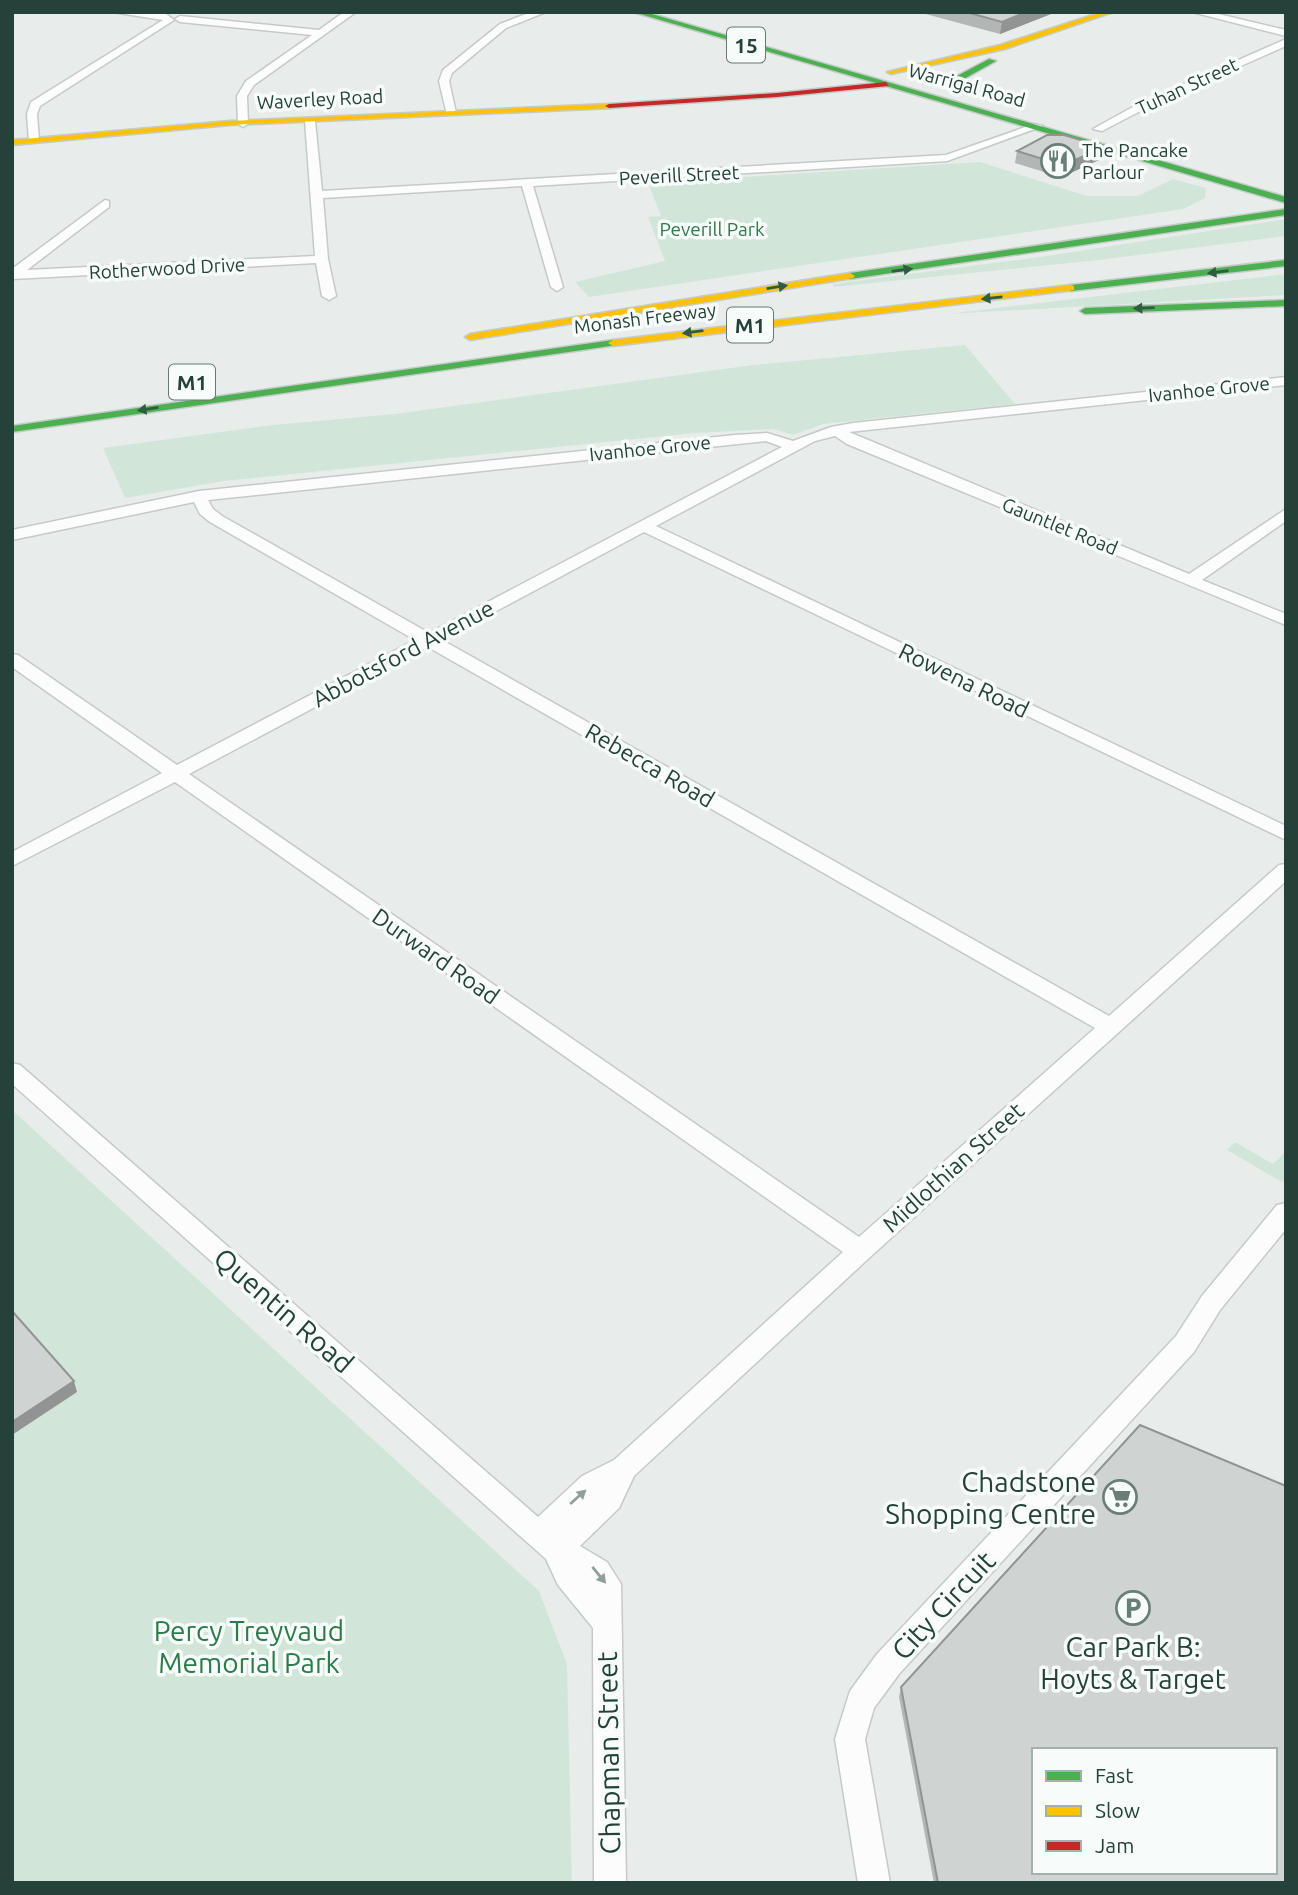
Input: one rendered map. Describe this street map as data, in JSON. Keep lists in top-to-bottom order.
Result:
{
  "streets": {
    "main road": [
      "15",
      "Warrigal Road",
      "Waverley Road",
      "Monash Freeway",
      "M1"
    ],
    "street": [
      "Tuhan Street",
      "Peverill Street",
      "Rotherwood Drive",
      "Ivanhoe Grove",
      "Gauntlet Road",
      "Abbotsford Avenue",
      "Rowena Road",
      "Rebecca Road",
      "Durward Road",
      "Midlothian Street",
      "Quentin Road",
      "City Circuit",
      "Chapman Street"
    ]
  },
  "crossings": [
    ["Warrigal Road", "Tuhan Street"],
    ["Warrigal Road", "Waverley Road"],
    ["Warrigal Road", "Peverill Street"],
    ["Ivanhoe Grove", "Gauntlet Road"],
    ["Ivanhoe Grove", "Abbotsford Avenue"],
    ["Ivanhoe Grove", "Rebecca Road"],
    ["Abbotsford Avenue", "Rowena Road"],
    ["Abbotsford Avenue", "Rebecca Road"],
    ["Abbotsford Avenue", "Durward Road"],
    ["Rebecca Road", "Midlothian Street"],
    ["Durward Road", "Midlothian Street"],
    ["Midlothian Street", "Quentin Road"],
    ["Midlothian Street", "Chapman Street"],
    ["Quentin Road", "Chapman Street"]
  ],
  "parks": ["Peverill Park", "Percy Treyvaud Memorial Park"],
  "places": {
    "restaurant": ["The Pancake Parlour"],
    "supermarket": ["Chadstone Shopping Centre"],
    "parking": ["Car Park B: Hoyts & Target"]
  },
  "legend": ["Fast", "Slow", "Jam"]
}
